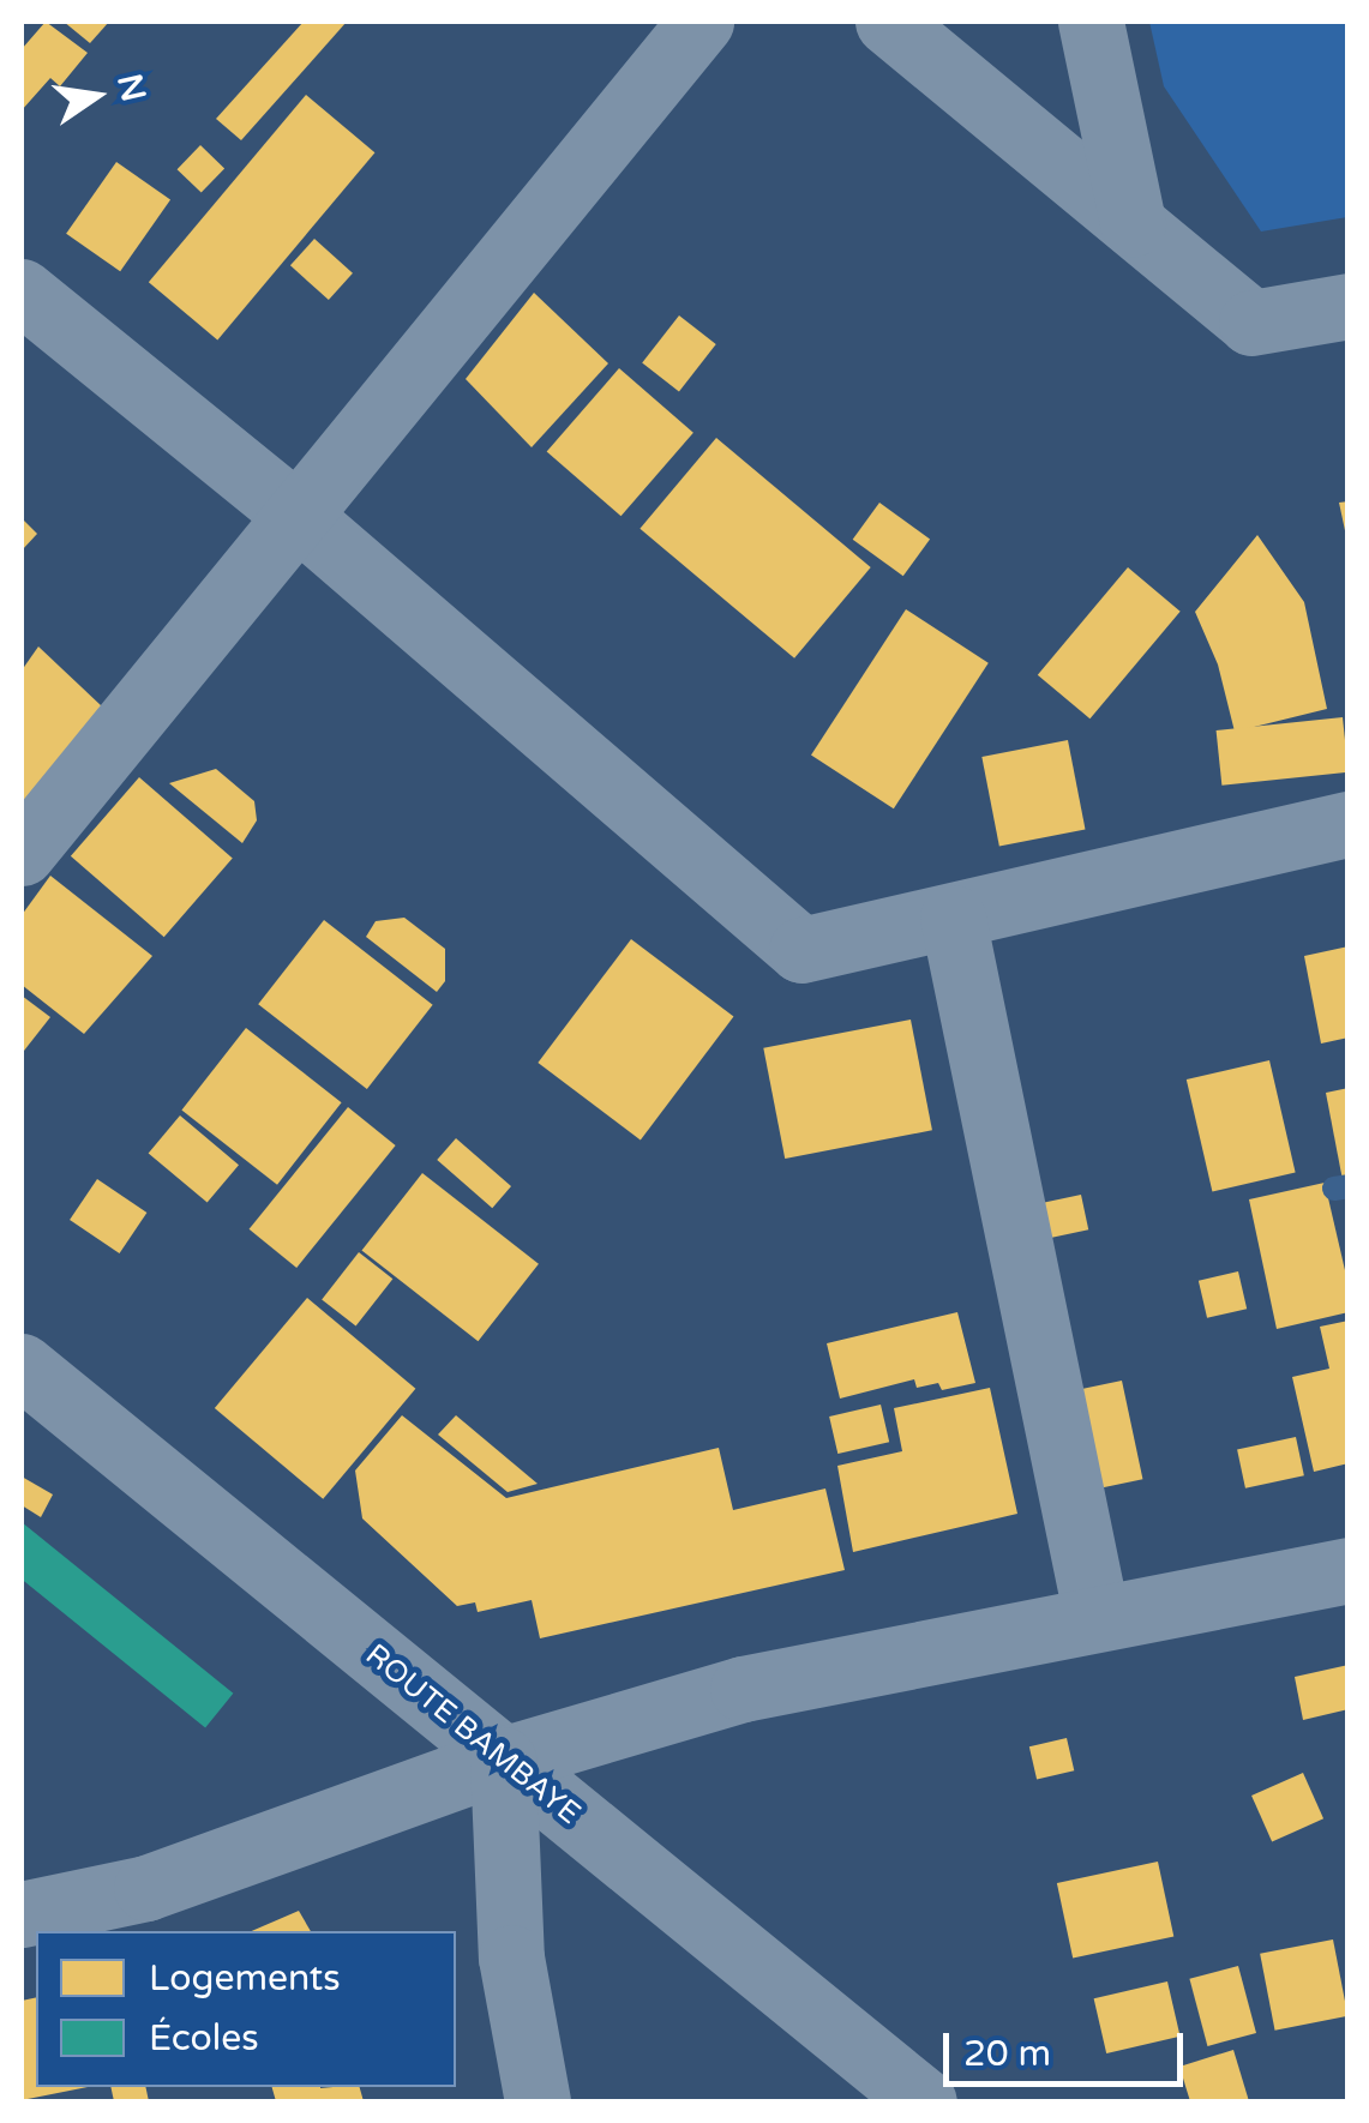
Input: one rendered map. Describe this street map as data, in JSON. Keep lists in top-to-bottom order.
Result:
{
  "streets": {
    "street": ["ROUTE BAMBAYE"]
  },
  "legend": ["Logements", "Écoles"],
  "scale_bar": "20 m",
  "north": "right"
}
